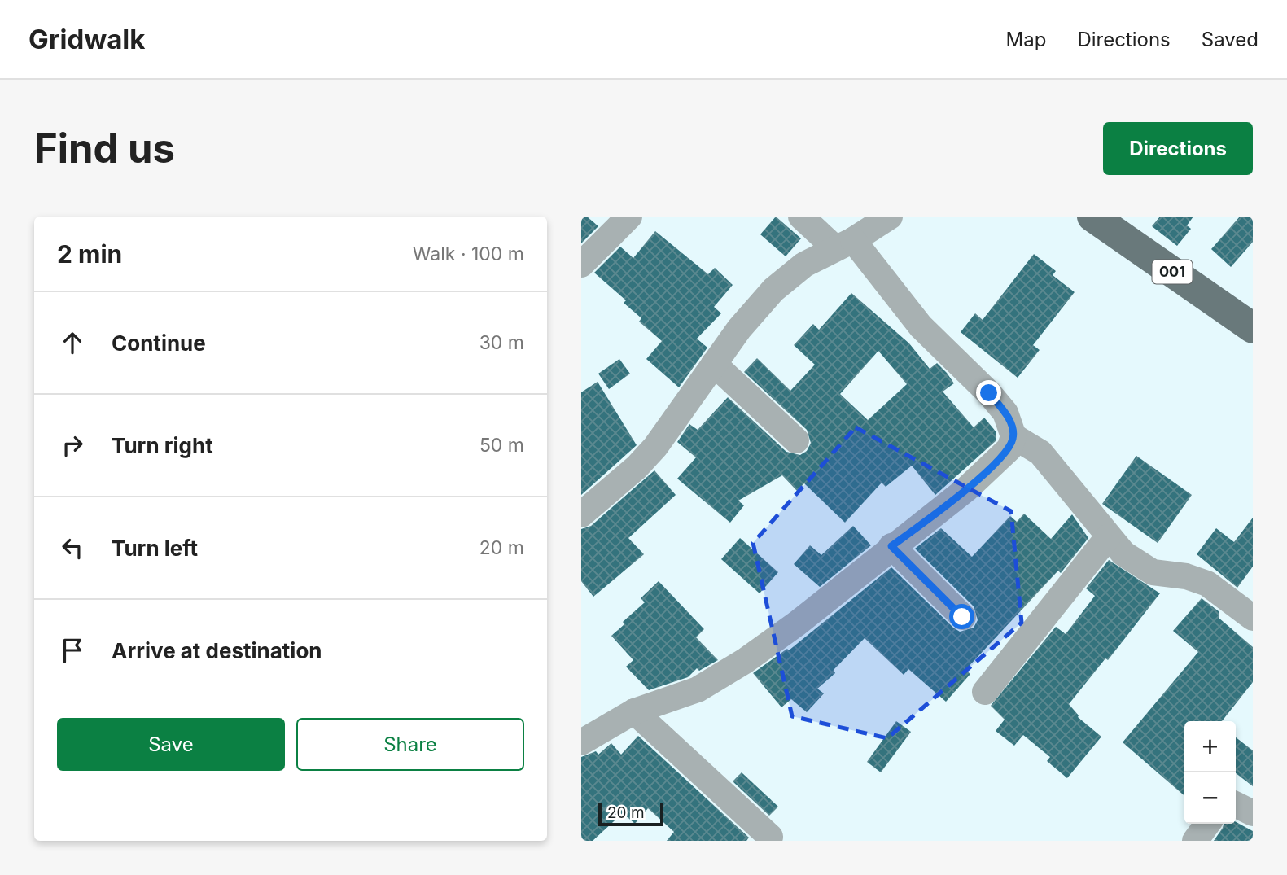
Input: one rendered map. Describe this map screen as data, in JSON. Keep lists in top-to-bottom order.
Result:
{
  "streets": {
    "main road": ["001"]
  },
  "scale_bar": "20 m",
  "page": {
    "header": "Gridwalk",
    "nav": ["Map", "Directions", "Saved"],
    "buttons": [
      "Directions",
      ["Save", "Share"]
    ],
    "title": "Find us",
    "heading": ["2 min", "Walk · 100 m"],
    "list": [
      ["Continue", "30 m"],
      ["Turn right", "50 m"],
      ["Turn left", "20 m"],
      "Arrive at destination"
    ],
    "map_buttons": ["+", "−"],
    "scale": "20 m"
  }
}
